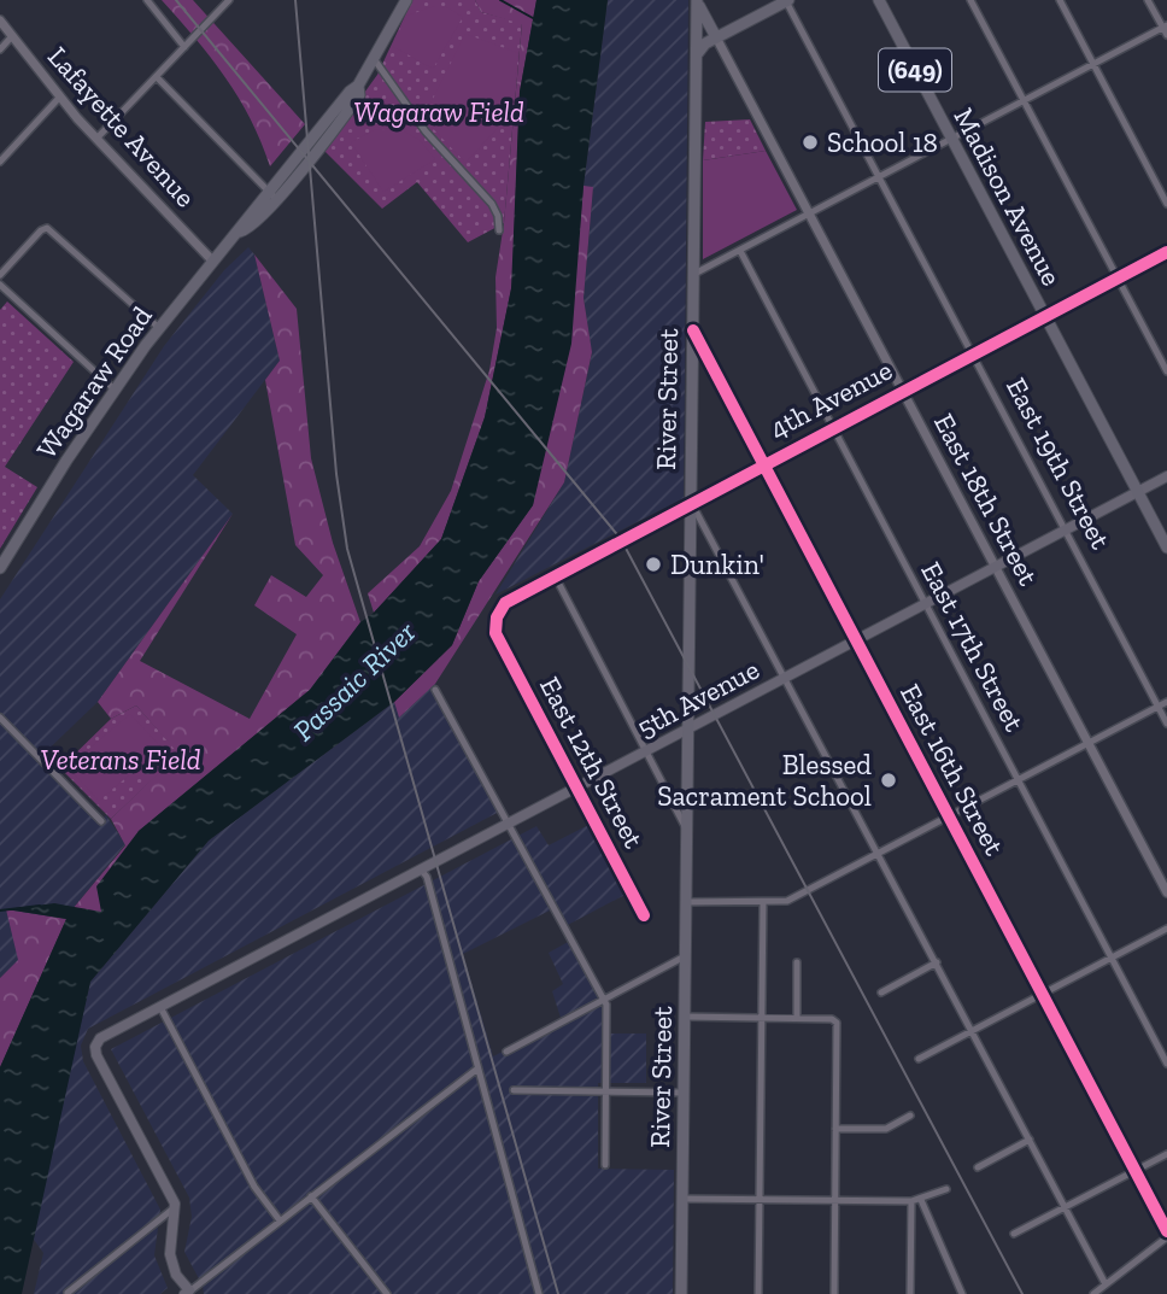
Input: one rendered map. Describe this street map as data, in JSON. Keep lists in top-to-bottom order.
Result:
{
  "streets": {
    "main road": [
      "(649)",
      "Madison Avenue",
      "Wagaraw Road",
      "River Street",
      "5th Avenue"
    ],
    "street": [
      "Lafayette Avenue",
      "4th Avenue",
      "East 19th Street",
      "East 18th Street",
      "East 17th Street",
      "East 12th Street",
      "East 16th Street"
    ]
  },
  "crossings": [
    ["Lafayette Avenue", "Wagaraw Road"],
    ["Madison Avenue", "4th Avenue"],
    ["Madison Avenue", "5th Avenue"],
    ["River Street", "4th Avenue"],
    ["River Street", "East 18th Street"],
    ["River Street", "5th Avenue"],
    ["River Street", "East 16th Street"],
    ["4th Avenue", "East 19th Street"],
    ["4th Avenue", "East 18th Street"],
    ["4th Avenue", "East 17th Street"],
    ["4th Avenue", "East 12th Street"],
    ["4th Avenue", "East 16th Street"],
    ["East 19th Street", "5th Avenue"],
    ["East 18th Street", "5th Avenue"],
    ["East 17th Street", "5th Avenue"],
    ["5th Avenue", "East 12th Street"],
    ["5th Avenue", "East 16th Street"]
  ],
  "water": ["Passaic River"],
  "parks": ["Wagaraw Field", "Veterans Field"],
  "places": ["School 18", "Dunkin'", "Blessed Sacrament School"]
}
